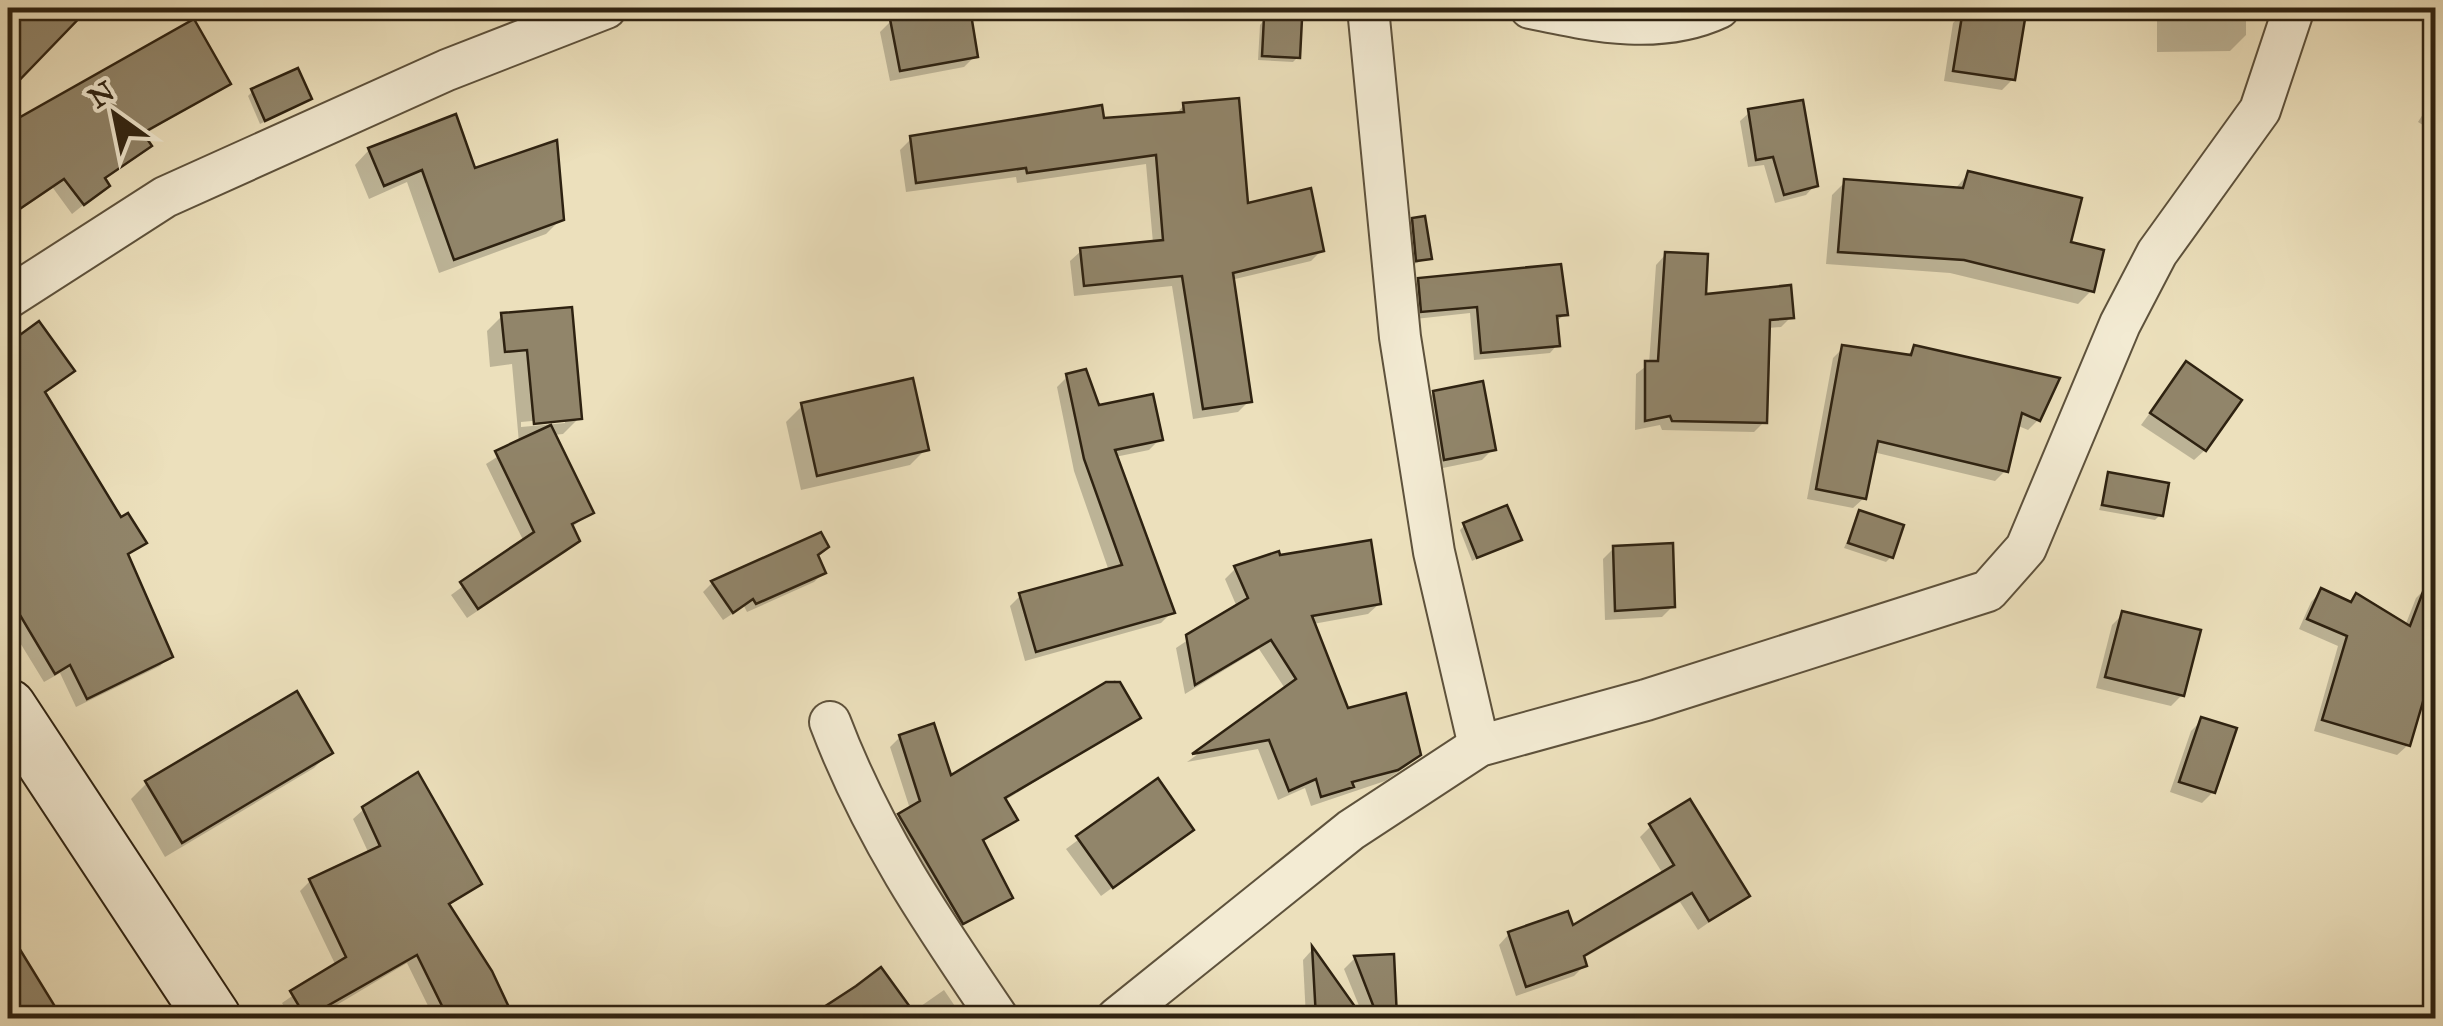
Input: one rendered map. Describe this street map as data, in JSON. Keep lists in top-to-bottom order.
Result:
{
  "north": "top left"
}
